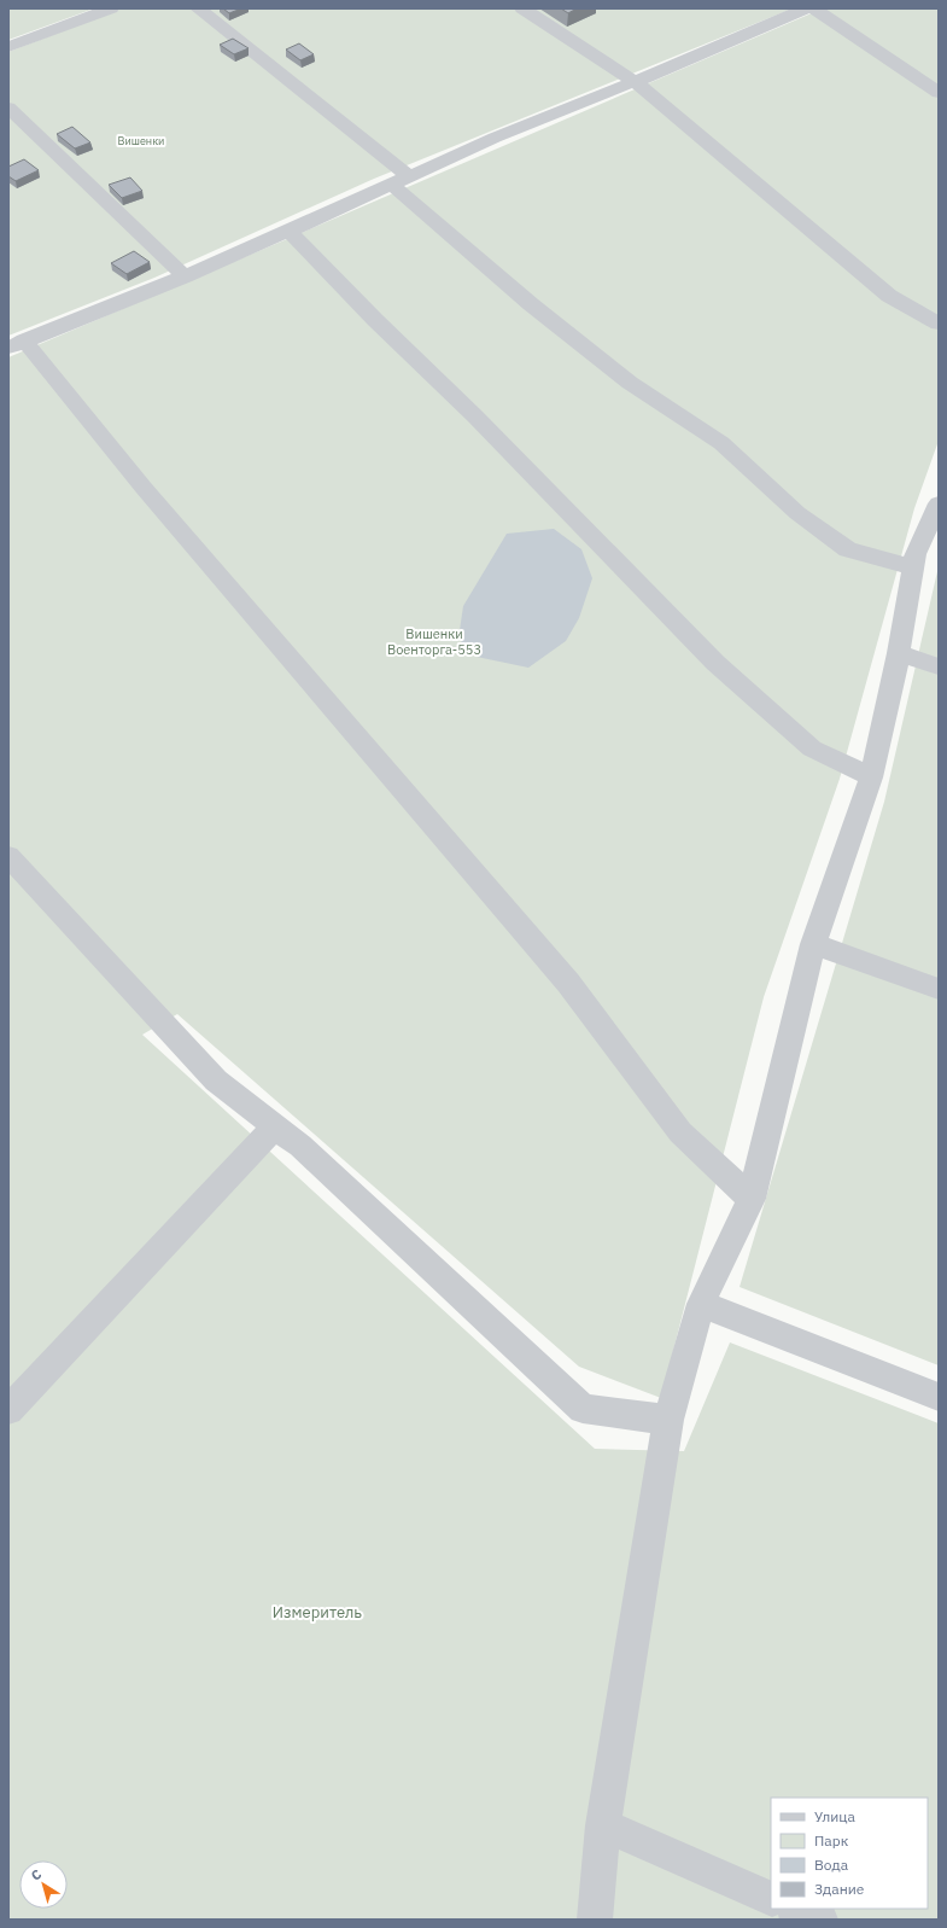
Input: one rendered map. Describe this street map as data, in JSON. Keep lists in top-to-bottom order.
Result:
{
  "parks": ["Вишенки", "Вишенки Военторга-553", "Измеритель"],
  "legend": [
    "Улица",
    "Парк",
    "Вода",
    "Здание"
  ],
  "north": "top left"
}
